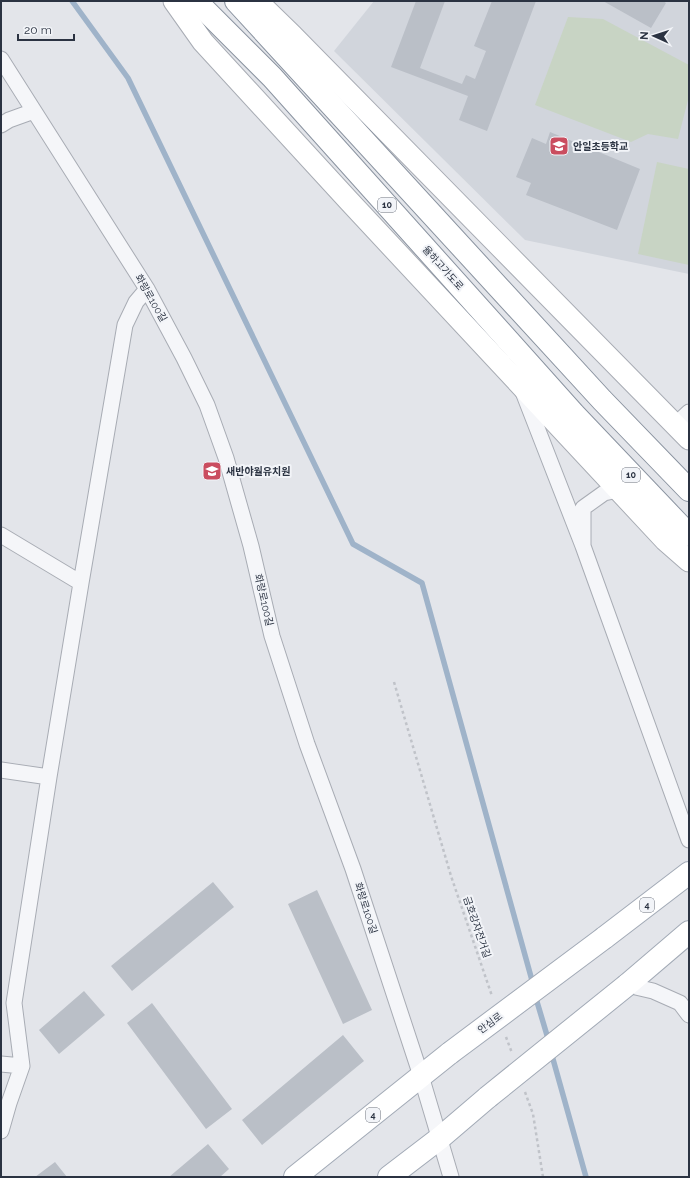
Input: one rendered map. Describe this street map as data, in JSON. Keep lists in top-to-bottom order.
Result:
{
  "streets": {
    "main road": [
      "10",
      "율하고가도로",
      "4",
      "안심로"
    ],
    "street": ["화랑로100길"],
    "path": ["금호강자전거길"]
  },
  "crossings": [
    ["화랑로100길", "안심로"]
  ],
  "places": {
    "school or university": ["안일초등학교", "새반야월유치원"]
  },
  "scale_bar": "20 m",
  "north": "left"
}
